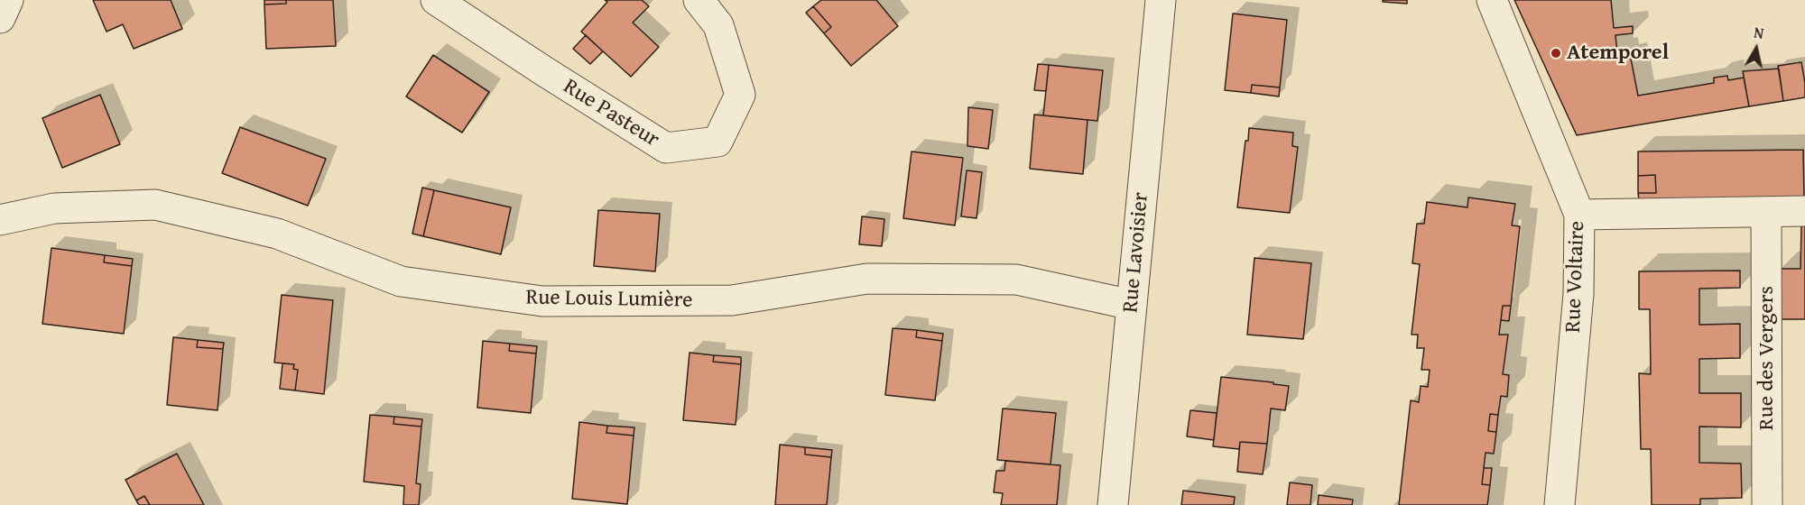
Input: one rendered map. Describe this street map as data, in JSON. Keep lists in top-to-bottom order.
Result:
{
  "streets": {
    "street": [
      "Rue Pasteur",
      "Rue Lavoisier",
      "Rue Voltaire",
      "Rue Louis Lumière",
      "Rue des Vergers"
    ]
  },
  "crossings": [
    ["Rue Lavoisier", "Rue Louis Lumière"]
  ],
  "places": ["Atemporel"],
  "north": "top"
}
